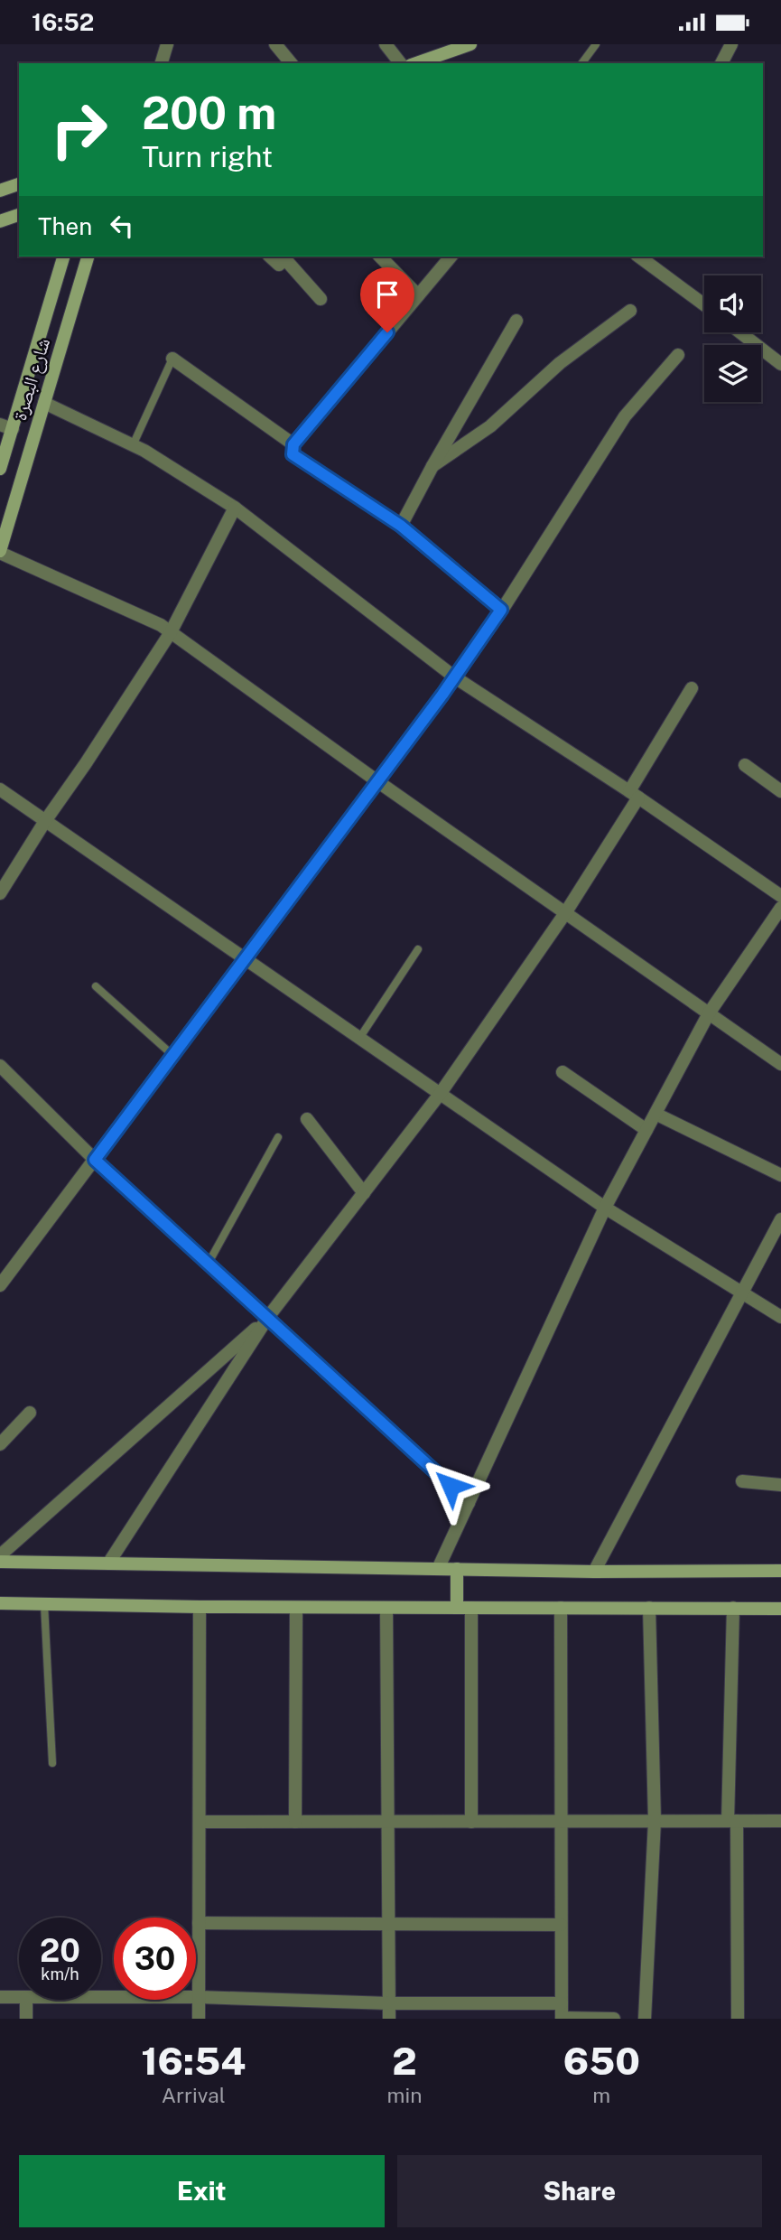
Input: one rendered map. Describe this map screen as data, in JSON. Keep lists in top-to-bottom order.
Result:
{
  "streets": {
    "street": ["شارع البصرة"]
  },
  "page": {
    "status": "16:52",
    "turn": ["200 m", "Turn right"],
    "then": "Then",
    "speed": "20 km/h",
    "limit": "30",
    "eta": [
      "16:54",
      "Arrival",
      "2",
      "min",
      "650",
      "m"
    ],
    "buttons": ["Exit", "Share"]
  }
}
